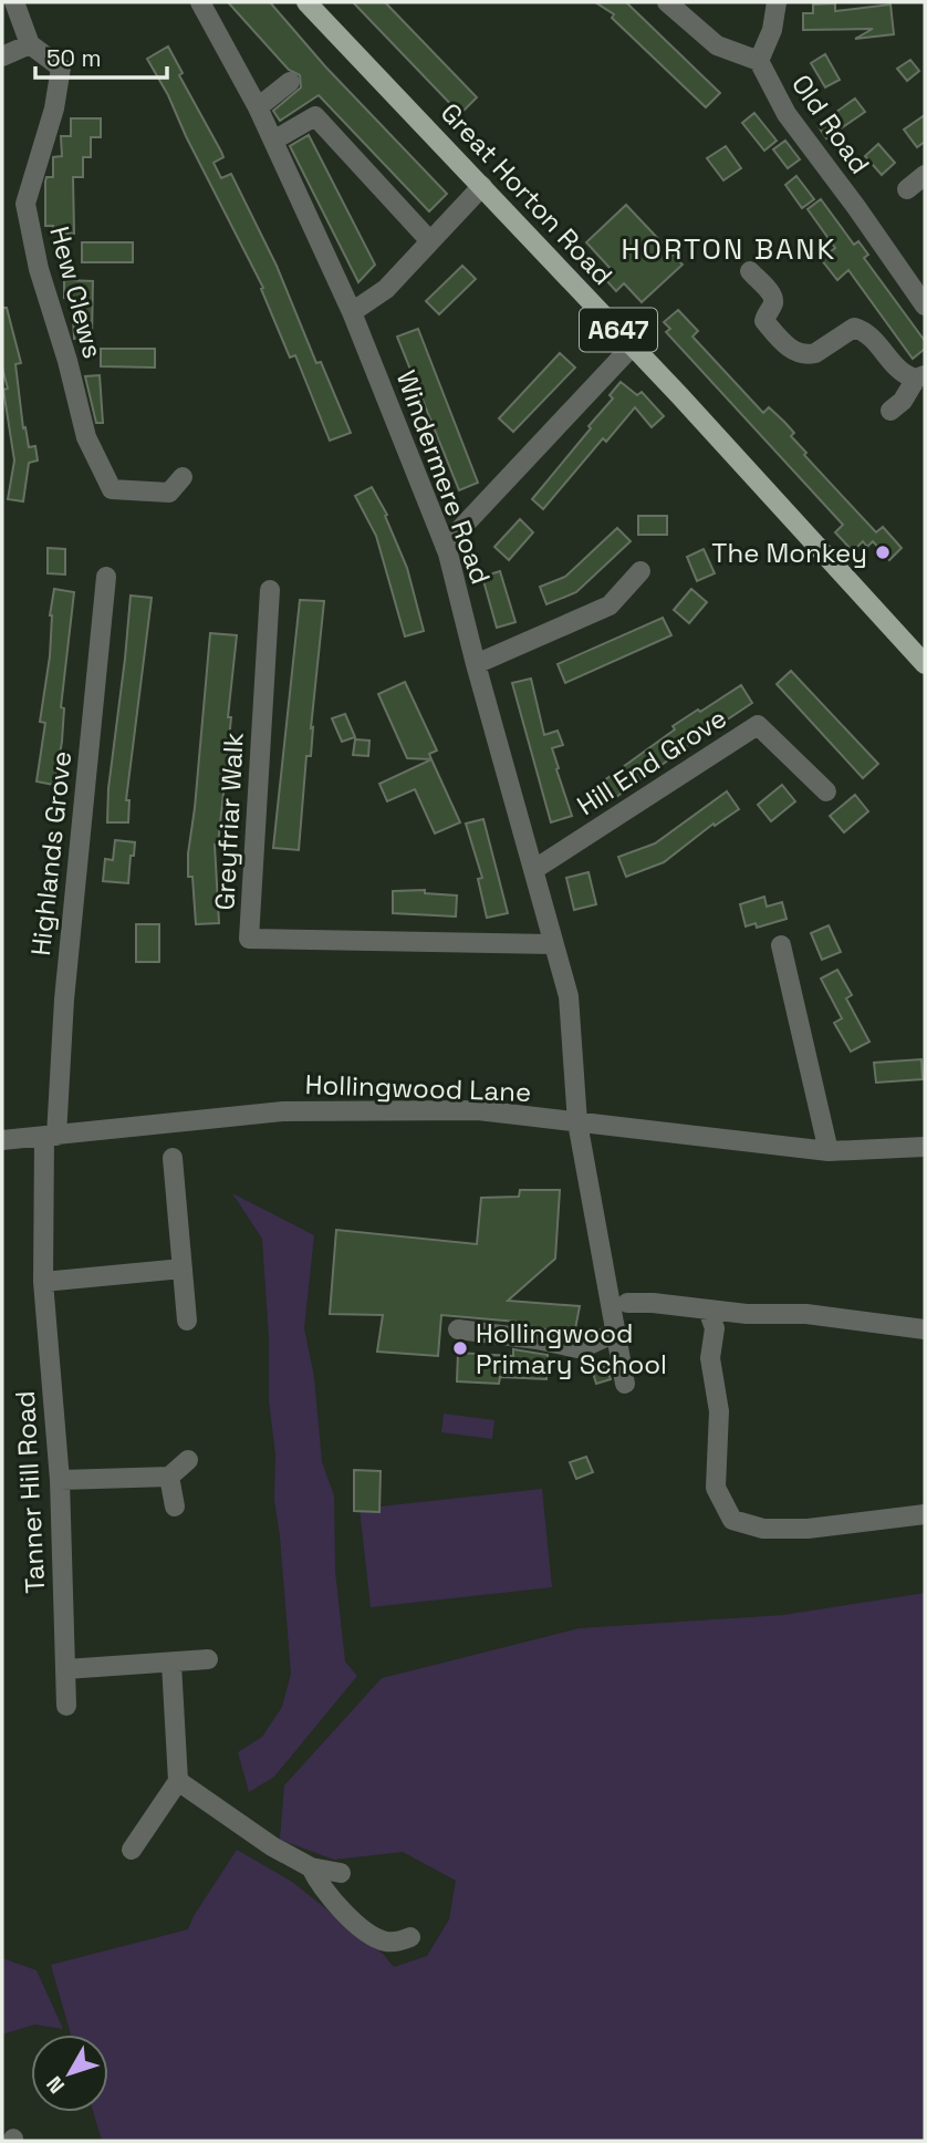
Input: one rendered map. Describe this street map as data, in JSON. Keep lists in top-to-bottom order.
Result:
{
  "streets": {
    "main road": ["Great Horton Road", "A647"],
    "street": [
      "Old Road",
      "Hew Clews",
      "Windermere Road",
      "Hill End Grove",
      "Greyfriar Walk",
      "Highlands Grove",
      "Hollingwood Lane",
      "Tanner Hill Road"
    ]
  },
  "crossings": [
    ["Windermere Road", "Hill End Grove"],
    ["Windermere Road", "Greyfriar Walk"],
    ["Windermere Road", "Hollingwood Lane"],
    ["Highlands Grove", "Hollingwood Lane"],
    ["Highlands Grove", "Tanner Hill Road"],
    ["Hollingwood Lane", "Tanner Hill Road"]
  ],
  "districts": ["HORTON BANK"],
  "places": ["The Monkey", "Hollingwood Primary School"],
  "scale_bar": "50 m",
  "north": "bottom left"
}
